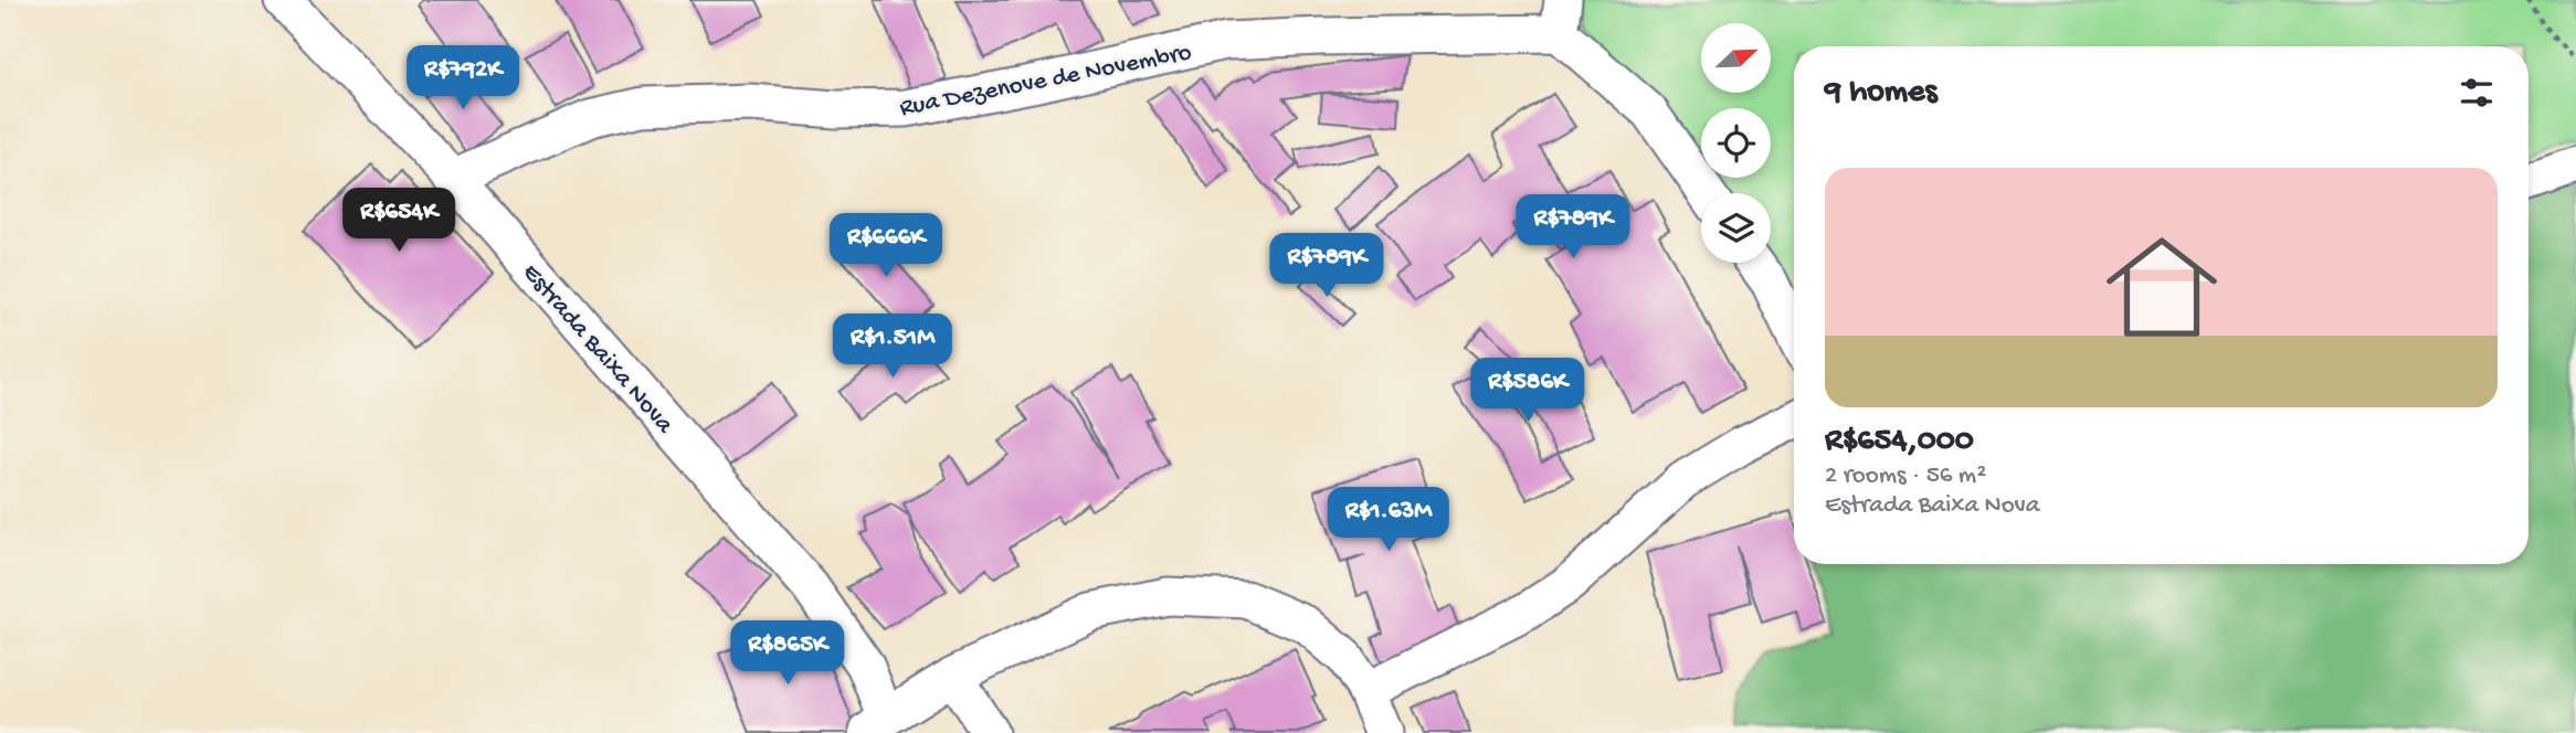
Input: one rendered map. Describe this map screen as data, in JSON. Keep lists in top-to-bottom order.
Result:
{
  "streets": {
    "street": ["Rua Dezenove de Novembro", "Estrada Baixa Nova"]
  },
  "crossings": [
    ["Rua Dezenove de Novembro", "Estrada Baixa Nova"]
  ],
  "north": "top right",
  "page": {
    "price": [
      "R$792K",
      "R$654K",
      "R$789K",
      "R$666K",
      "R$789K",
      "R$1.51M",
      "R$586K",
      "R$1.63M",
      "R$865K"
    ],
    "heading": "9 homes",
    "list": [
      {
        "name": "R$654,000",
        "note": "2 rooms · 56 m² · Estrada Baixa Nova"
      }
    ]
  }
}
